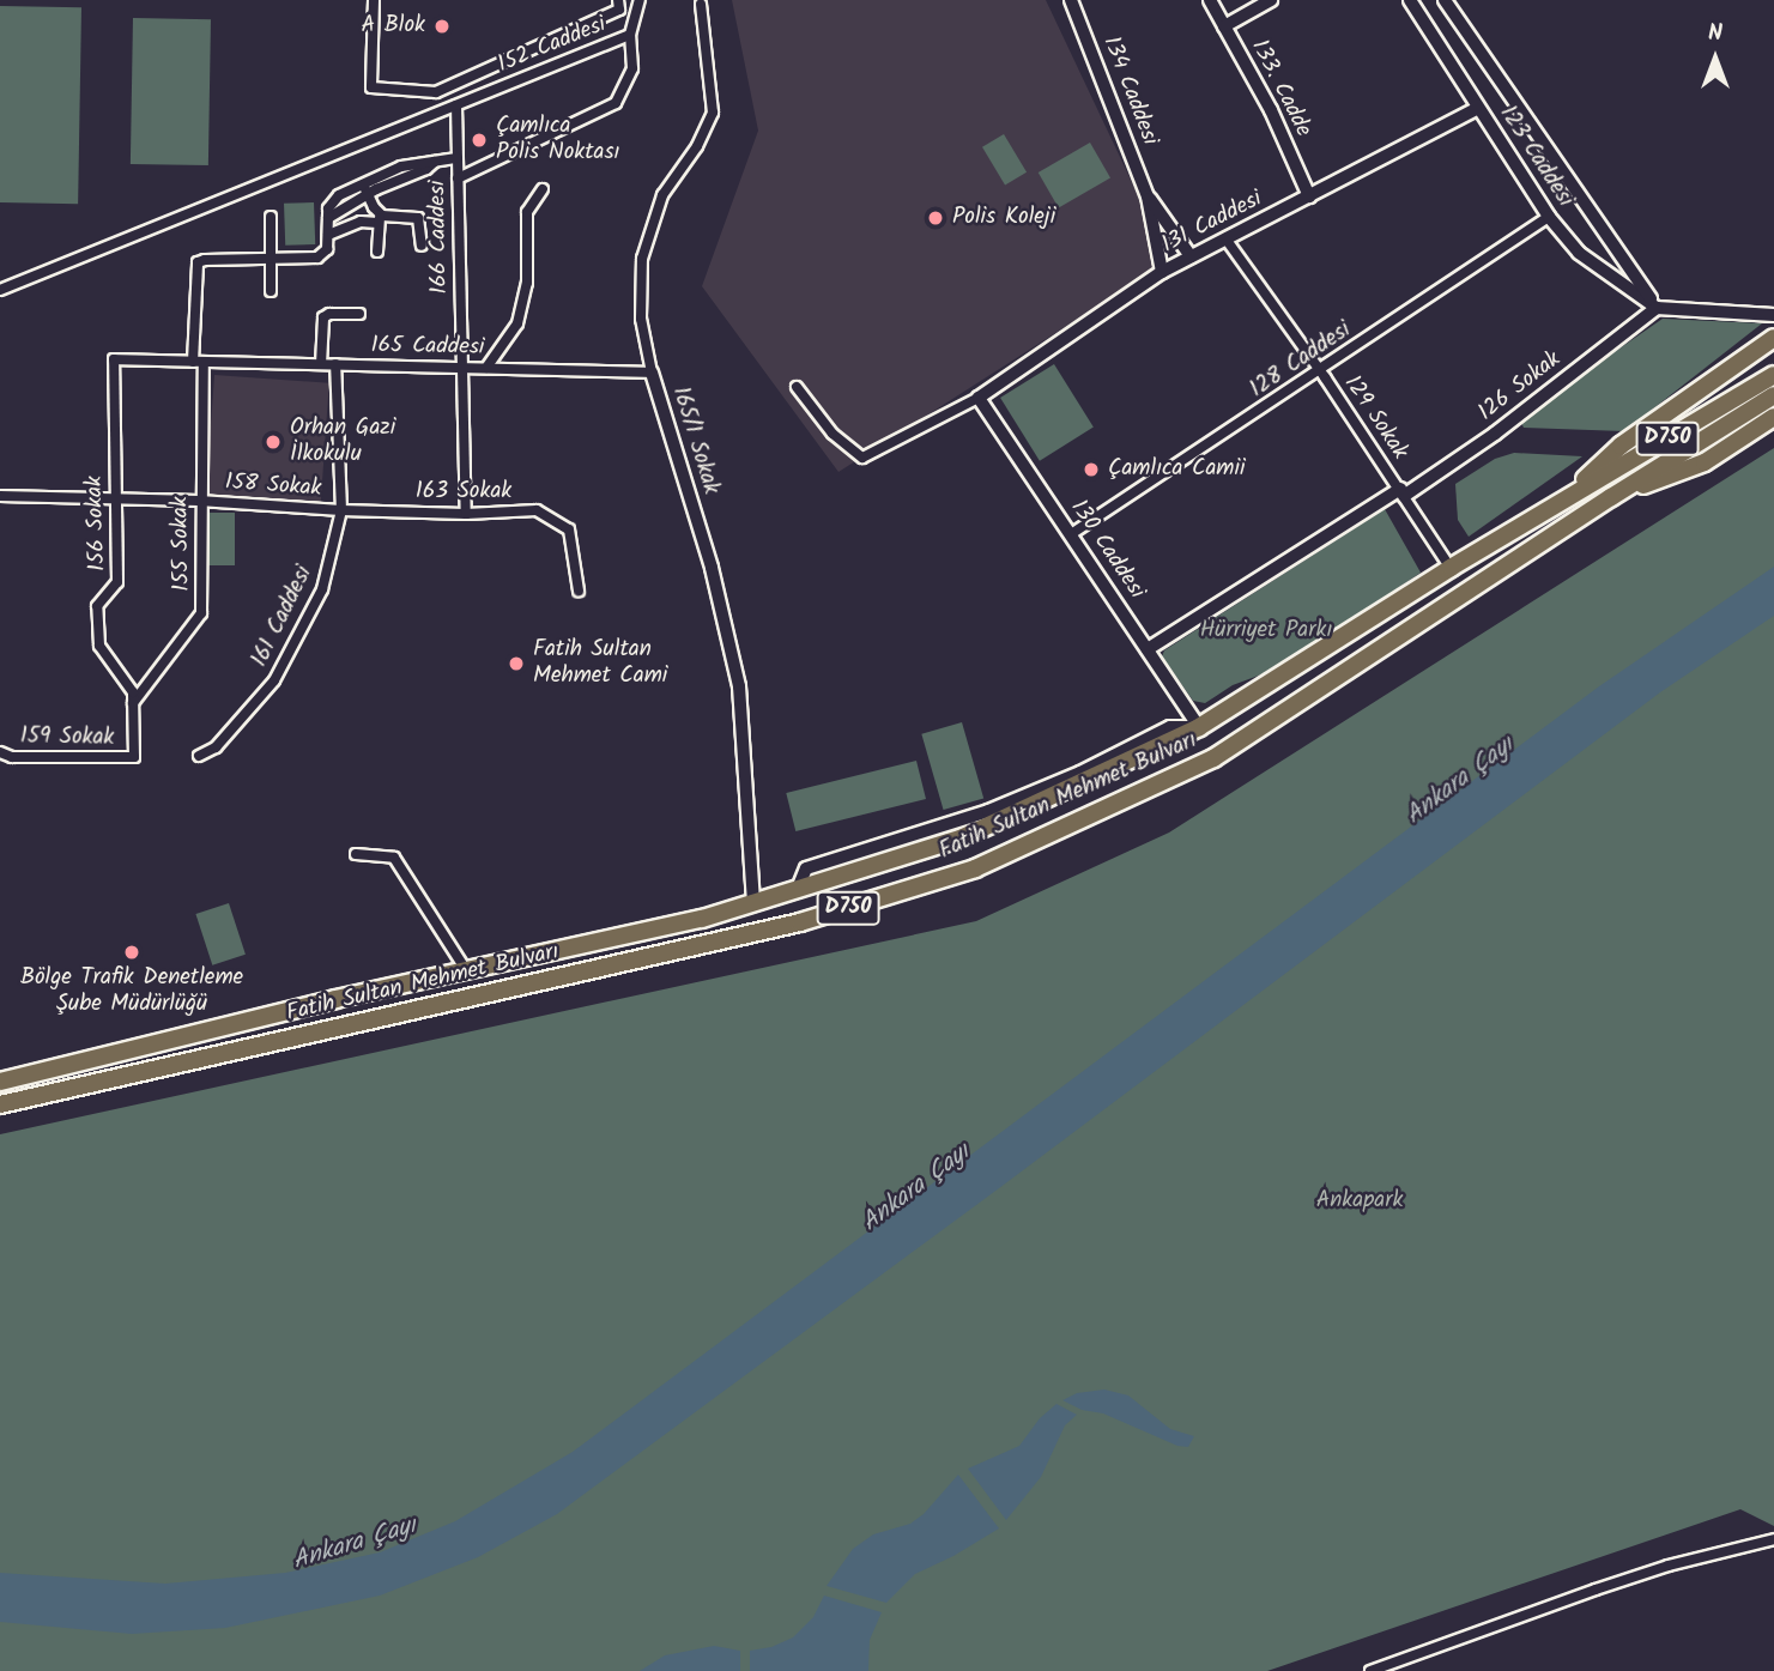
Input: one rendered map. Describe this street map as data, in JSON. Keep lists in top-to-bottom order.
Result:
{
  "streets": {
    "highway": ["D750", "Fatih Sultan Mehmet Bulvarı"],
    "street": [
      "152 Caddesi",
      "133. Cadde",
      "134 Caddesi",
      "123 Caddesi",
      "131 Caddesi",
      "166 Caddesi",
      "165 Caddesi",
      "128 Caddesi",
      "126 Sokak",
      "129 Sokak",
      "165/1 Sokak",
      "158 Sokak",
      "163 Sokak",
      "156 Sokak",
      "155 Sokak",
      "130 Caddesi",
      "161 Caddesi",
      "159 Sokak"
    ]
  },
  "crossings": [
    ["152 Caddesi", "166 Caddesi"],
    ["133. Cadde", "131 Caddesi"],
    ["134 Caddesi", "131 Caddesi"],
    ["123 Caddesi", "131 Caddesi"],
    ["123 Caddesi", "128 Caddesi"],
    ["123 Caddesi", "126 Sokak"],
    ["131 Caddesi", "129 Sokak"],
    ["131 Caddesi", "130 Caddesi"],
    ["166 Caddesi", "165 Caddesi"],
    ["166 Caddesi", "163 Sokak"],
    ["165 Caddesi", "165/1 Sokak"],
    ["165 Caddesi", "156 Sokak"],
    ["165 Caddesi", "155 Sokak"],
    ["165 Caddesi", "161 Caddesi"],
    ["128 Caddesi", "129 Sokak"],
    ["128 Caddesi", "130 Caddesi"],
    ["126 Sokak", "129 Sokak"],
    ["126 Sokak", "130 Caddesi"],
    ["129 Sokak", "Fatih Sultan Mehmet Bulvarı"],
    ["165/1 Sokak", "Fatih Sultan Mehmet Bulvarı"],
    ["158 Sokak", "163 Sokak"],
    ["158 Sokak", "156 Sokak"],
    ["158 Sokak", "155 Sokak"],
    ["158 Sokak", "161 Caddesi"],
    ["163 Sokak", "161 Caddesi"],
    ["156 Sokak", "155 Sokak"],
    ["156 Sokak", "159 Sokak"],
    ["130 Caddesi", "Fatih Sultan Mehmet Bulvarı"]
  ],
  "water": ["Ankara Çayı"],
  "parks": ["Hürriyet Parkı", "Ankapark"],
  "places": [
    "A Blok",
    "Çamlıca Polis Noktası",
    "Polis Koleji",
    "Orhan Gazi İlkokulu",
    "Çamlıca Camii",
    "Fatih Sultan Mehmet Cami",
    "Bölge Trafik Denetleme Şube Müdürlüğü"
  ],
  "north": "top"
}
